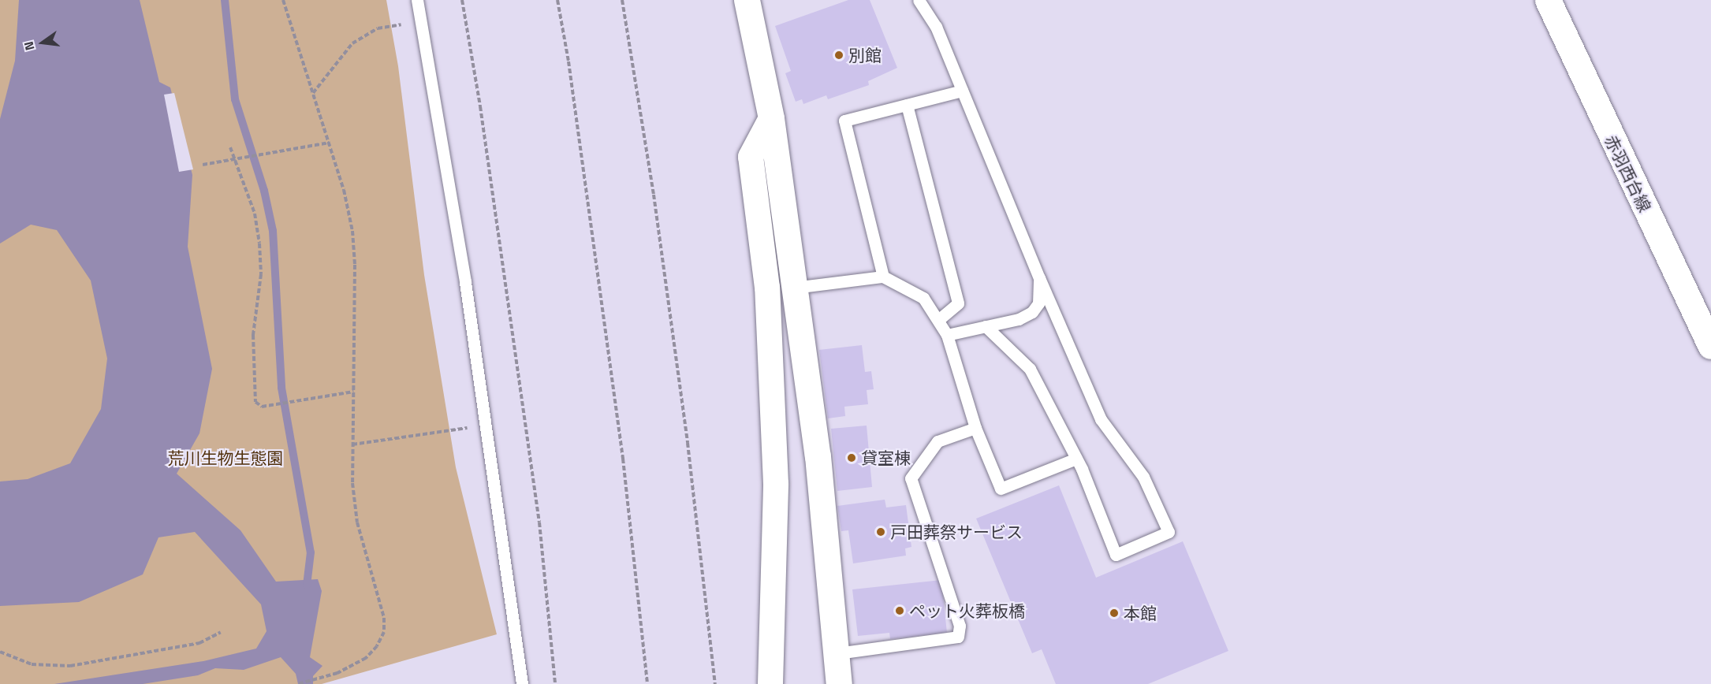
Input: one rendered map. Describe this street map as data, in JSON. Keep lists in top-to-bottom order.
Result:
{
  "streets": {
    "street": ["赤羽西台線"]
  },
  "parks": ["荒川生物生態園"],
  "places": [
    "別館",
    "貸室棟",
    "戸田葬祭サービス",
    "ペット火葬板橋",
    "本館"
  ],
  "north": "left"
}
